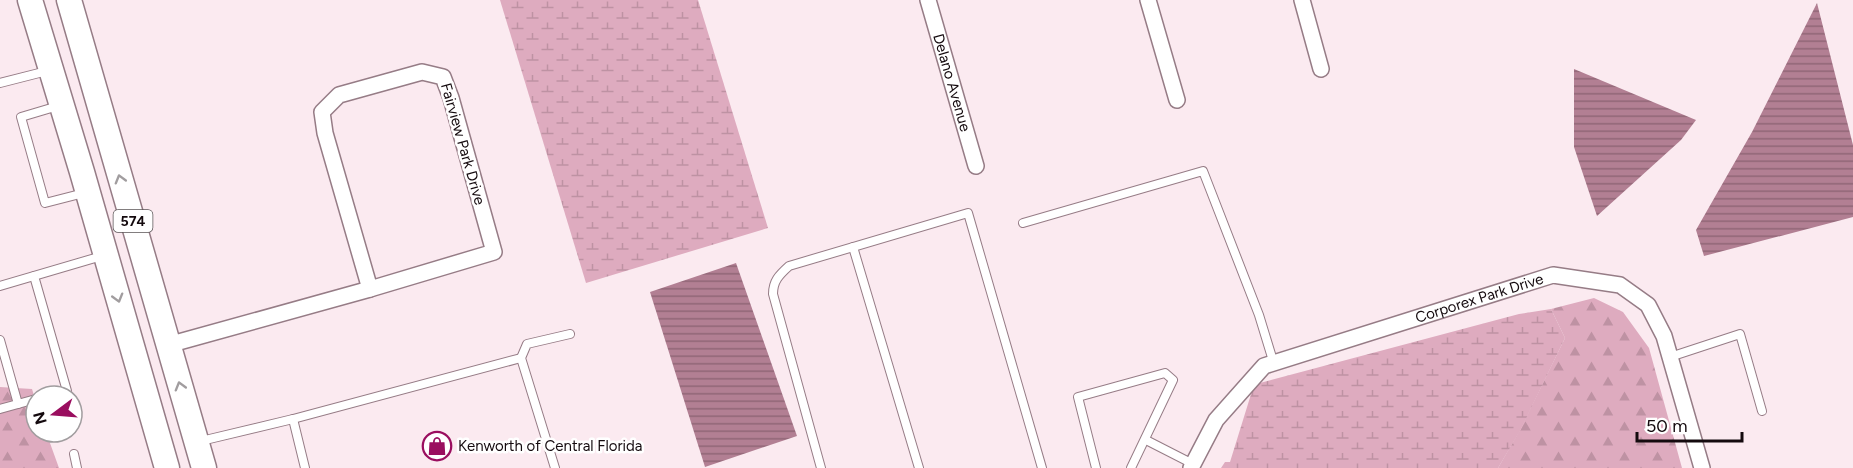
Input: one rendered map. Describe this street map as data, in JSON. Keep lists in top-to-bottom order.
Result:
{
  "streets": {
    "main road": ["574"],
    "street": ["Delano Avenue", "Fairview Park Drive", "Corporex Park Drive"]
  },
  "crossings": [
    ["Fairview Park Drive", "574"]
  ],
  "places": {
    "shop": ["Kenworth of Central Florida"]
  },
  "scale_bar": "50 m",
  "north": "left"
}
